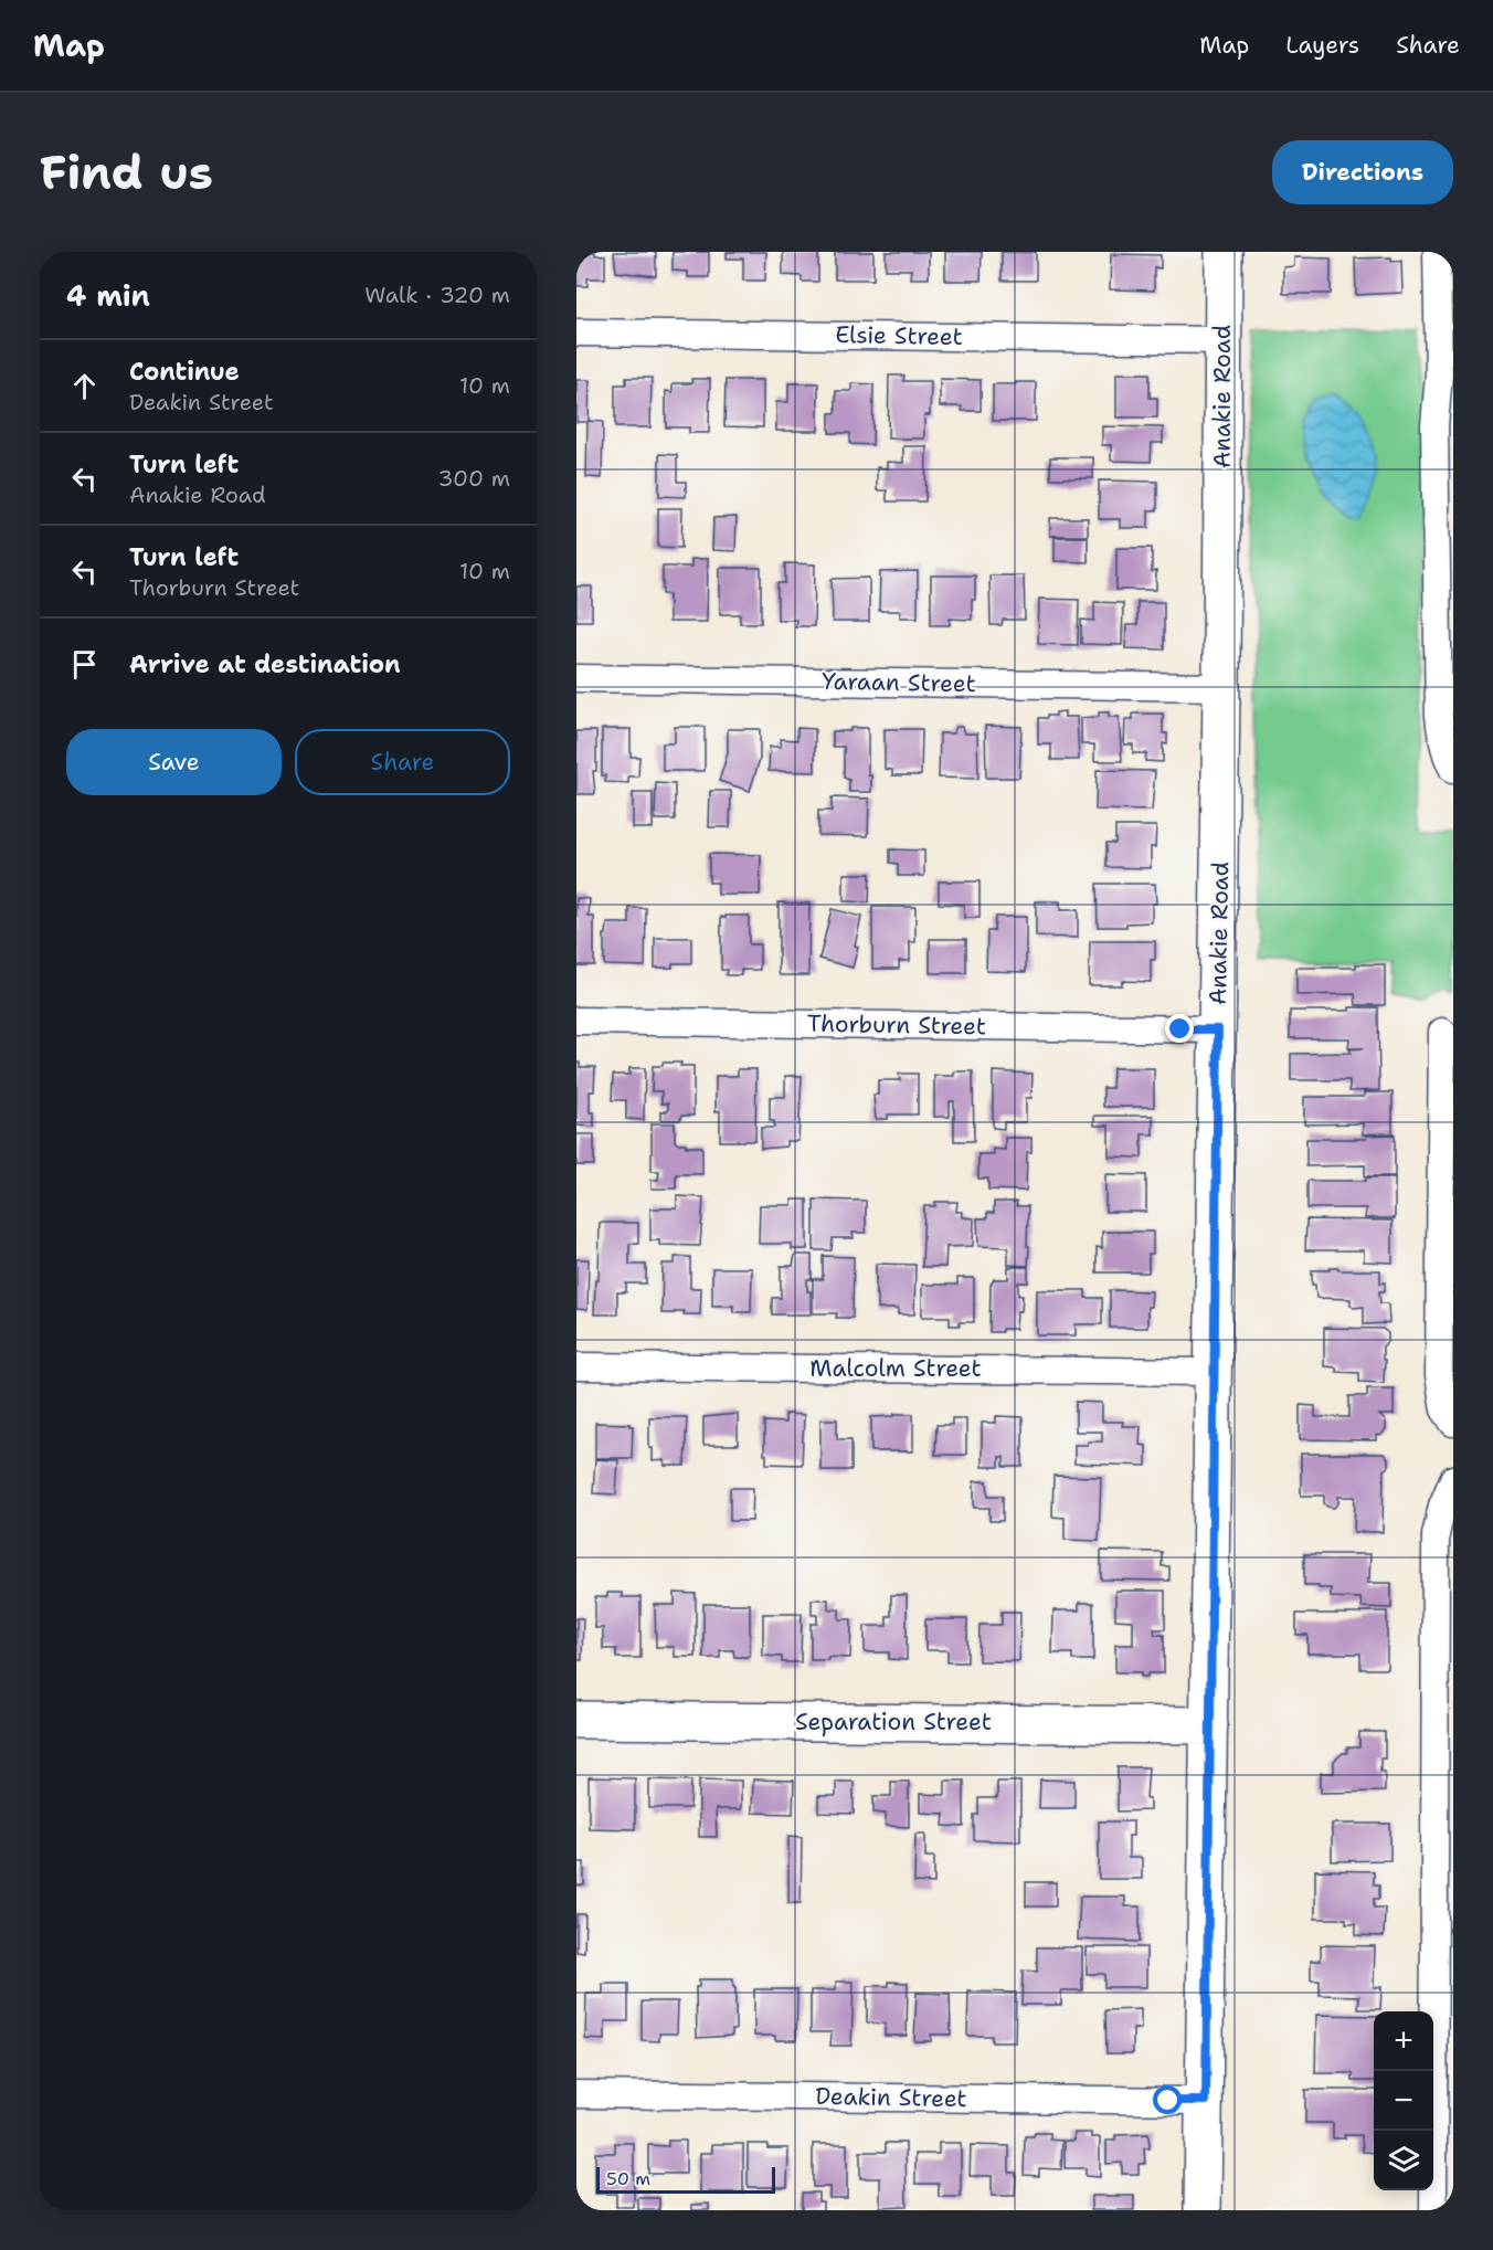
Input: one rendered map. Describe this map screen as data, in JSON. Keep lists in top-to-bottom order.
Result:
{
  "streets": {
    "main road": ["Anakie Road", "Separation Street"],
    "street": [
      "Elsie Street",
      "Yaraan Street",
      "Thorburn Street",
      "Malcolm Street",
      "Deakin Street"
    ]
  },
  "crossings": [
    ["Elsie Street", "Anakie Road"],
    ["Anakie Road", "Yaraan Street"],
    ["Anakie Road", "Thorburn Street"],
    ["Anakie Road", "Malcolm Street"],
    ["Anakie Road", "Separation Street"],
    ["Anakie Road", "Deakin Street"]
  ],
  "scale_bar": "50 m",
  "page": {
    "header": "Map",
    "nav": ["Map", "Layers", "Share"],
    "buttons": [
      "Directions",
      ["Save", "Share"]
    ],
    "title": "Find us",
    "heading": ["4 min", "Walk · 320 m"],
    "list": [
      ["Continue", "Deakin Street", "10 m"],
      ["Turn left", "Anakie Road", "300 m"],
      ["Turn left", "Thorburn Street", "10 m"],
      "Arrive at destination"
    ],
    "map_buttons": ["+", "−"],
    "scale": "50 m"
  }
}
